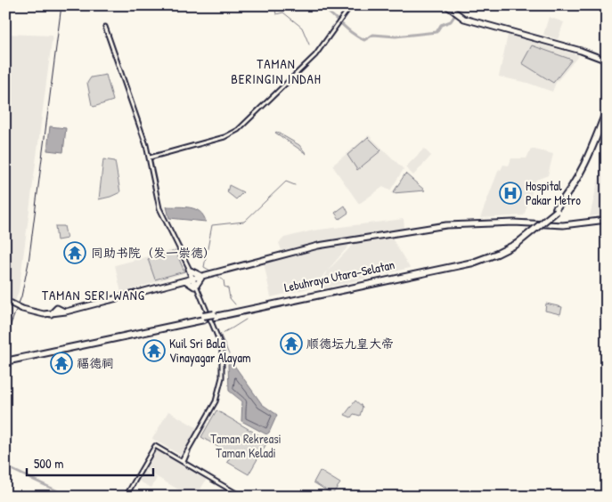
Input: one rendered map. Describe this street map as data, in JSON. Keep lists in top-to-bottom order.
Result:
{
  "streets": {
    "highway": ["Lebuhraya Utara–Selatan"]
  },
  "districts": ["TAMAN BERINGIN INDAH", "TAMAN SERI WANG"],
  "parks": ["Taman Rekreasi Taman Keladi"],
  "places": {
    "hospital": ["Hospital Pakar Metro"],
    "temple": [
      "同助书院（发一崇德）",
      "顺德坛九皇大帝",
      "Kuil Sri Bala Vinayagar Alayam",
      "福德祠"
    ]
  },
  "scale_bar": "500 m"
}
